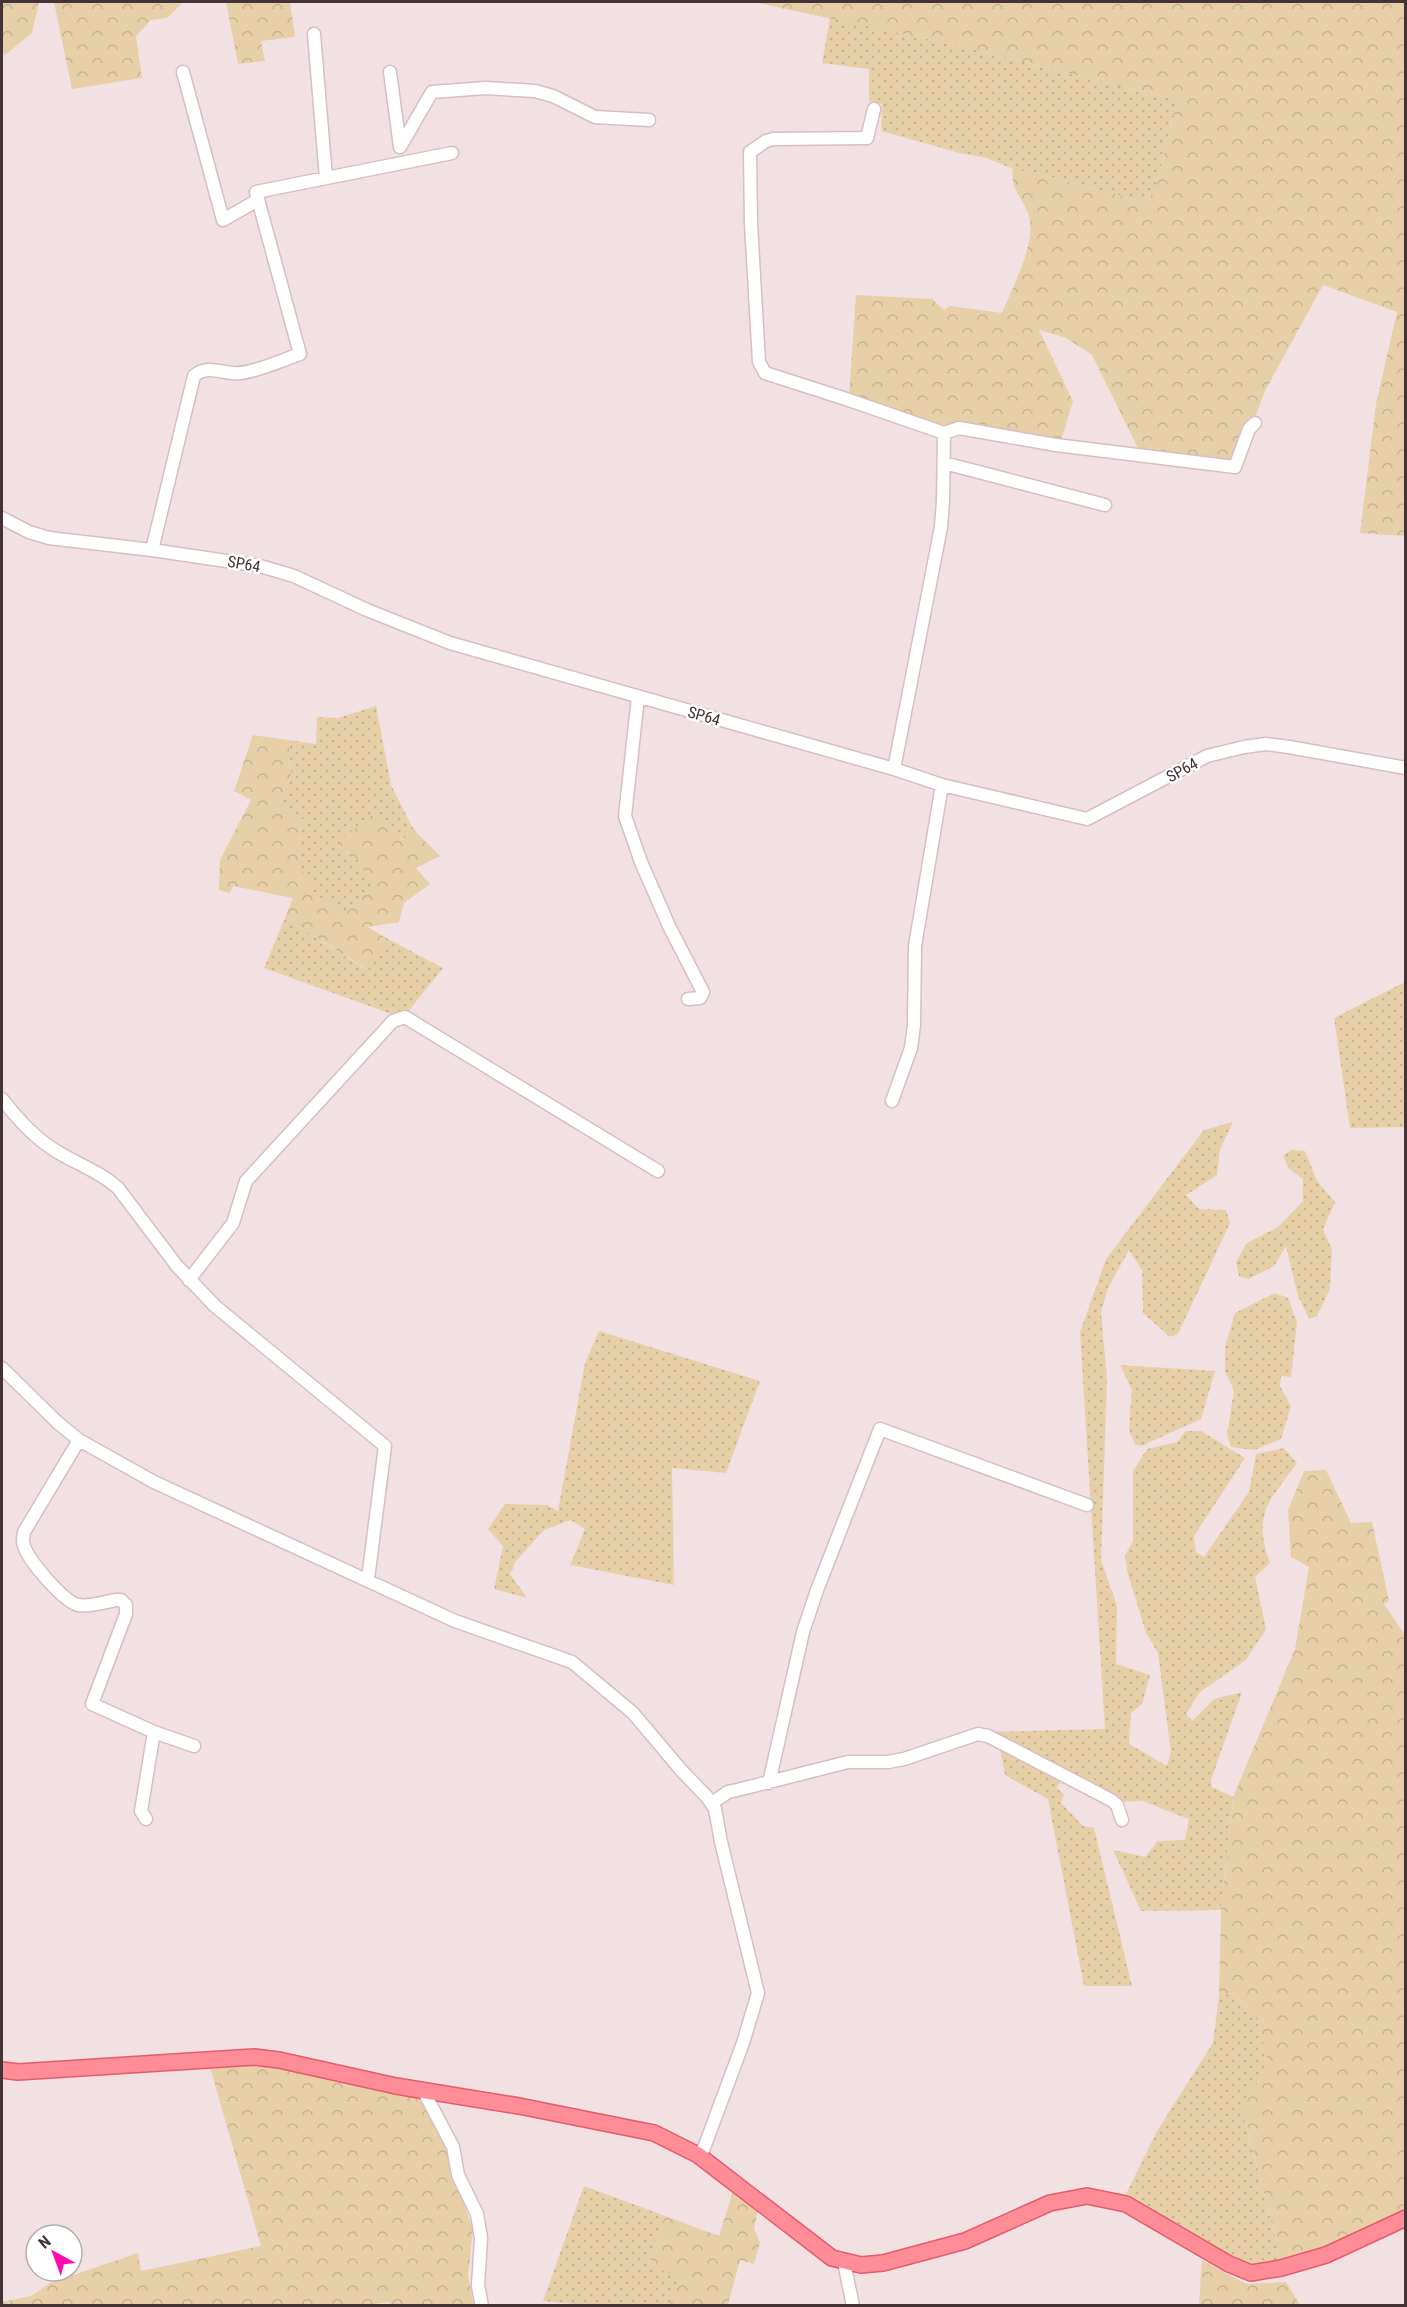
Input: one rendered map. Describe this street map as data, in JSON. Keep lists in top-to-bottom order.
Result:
{
  "streets": {
    "street": ["SP64"]
  },
  "north": "top left"
}
